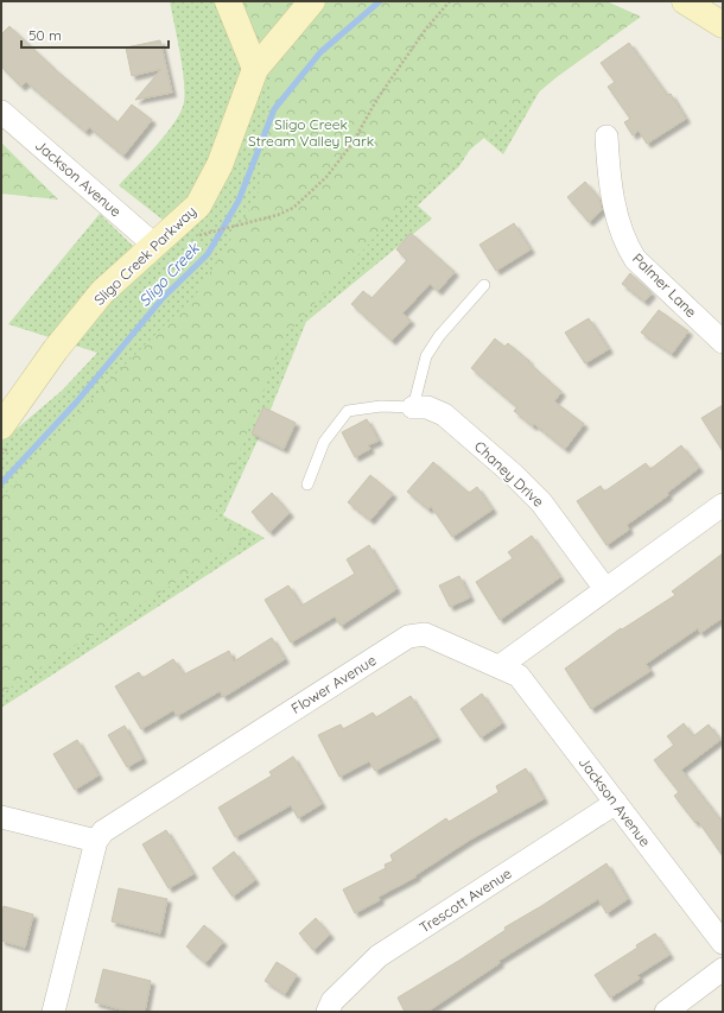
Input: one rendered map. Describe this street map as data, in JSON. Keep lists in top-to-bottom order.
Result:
{
  "streets": {
    "street": [
      "Jackson Avenue",
      "Sligo Creek Parkway",
      "Palmer Lane",
      "Chaney Drive",
      "Flower Avenue",
      "Trescott Avenue"
    ]
  },
  "crossings": [
    ["Jackson Avenue", "Sligo Creek Parkway"],
    ["Jackson Avenue", "Flower Avenue"],
    ["Jackson Avenue", "Trescott Avenue"]
  ],
  "water": ["Sligo Creek"],
  "parks": ["Sligo Creek Stream Valley Park"],
  "scale_bar": "50 m"
}
